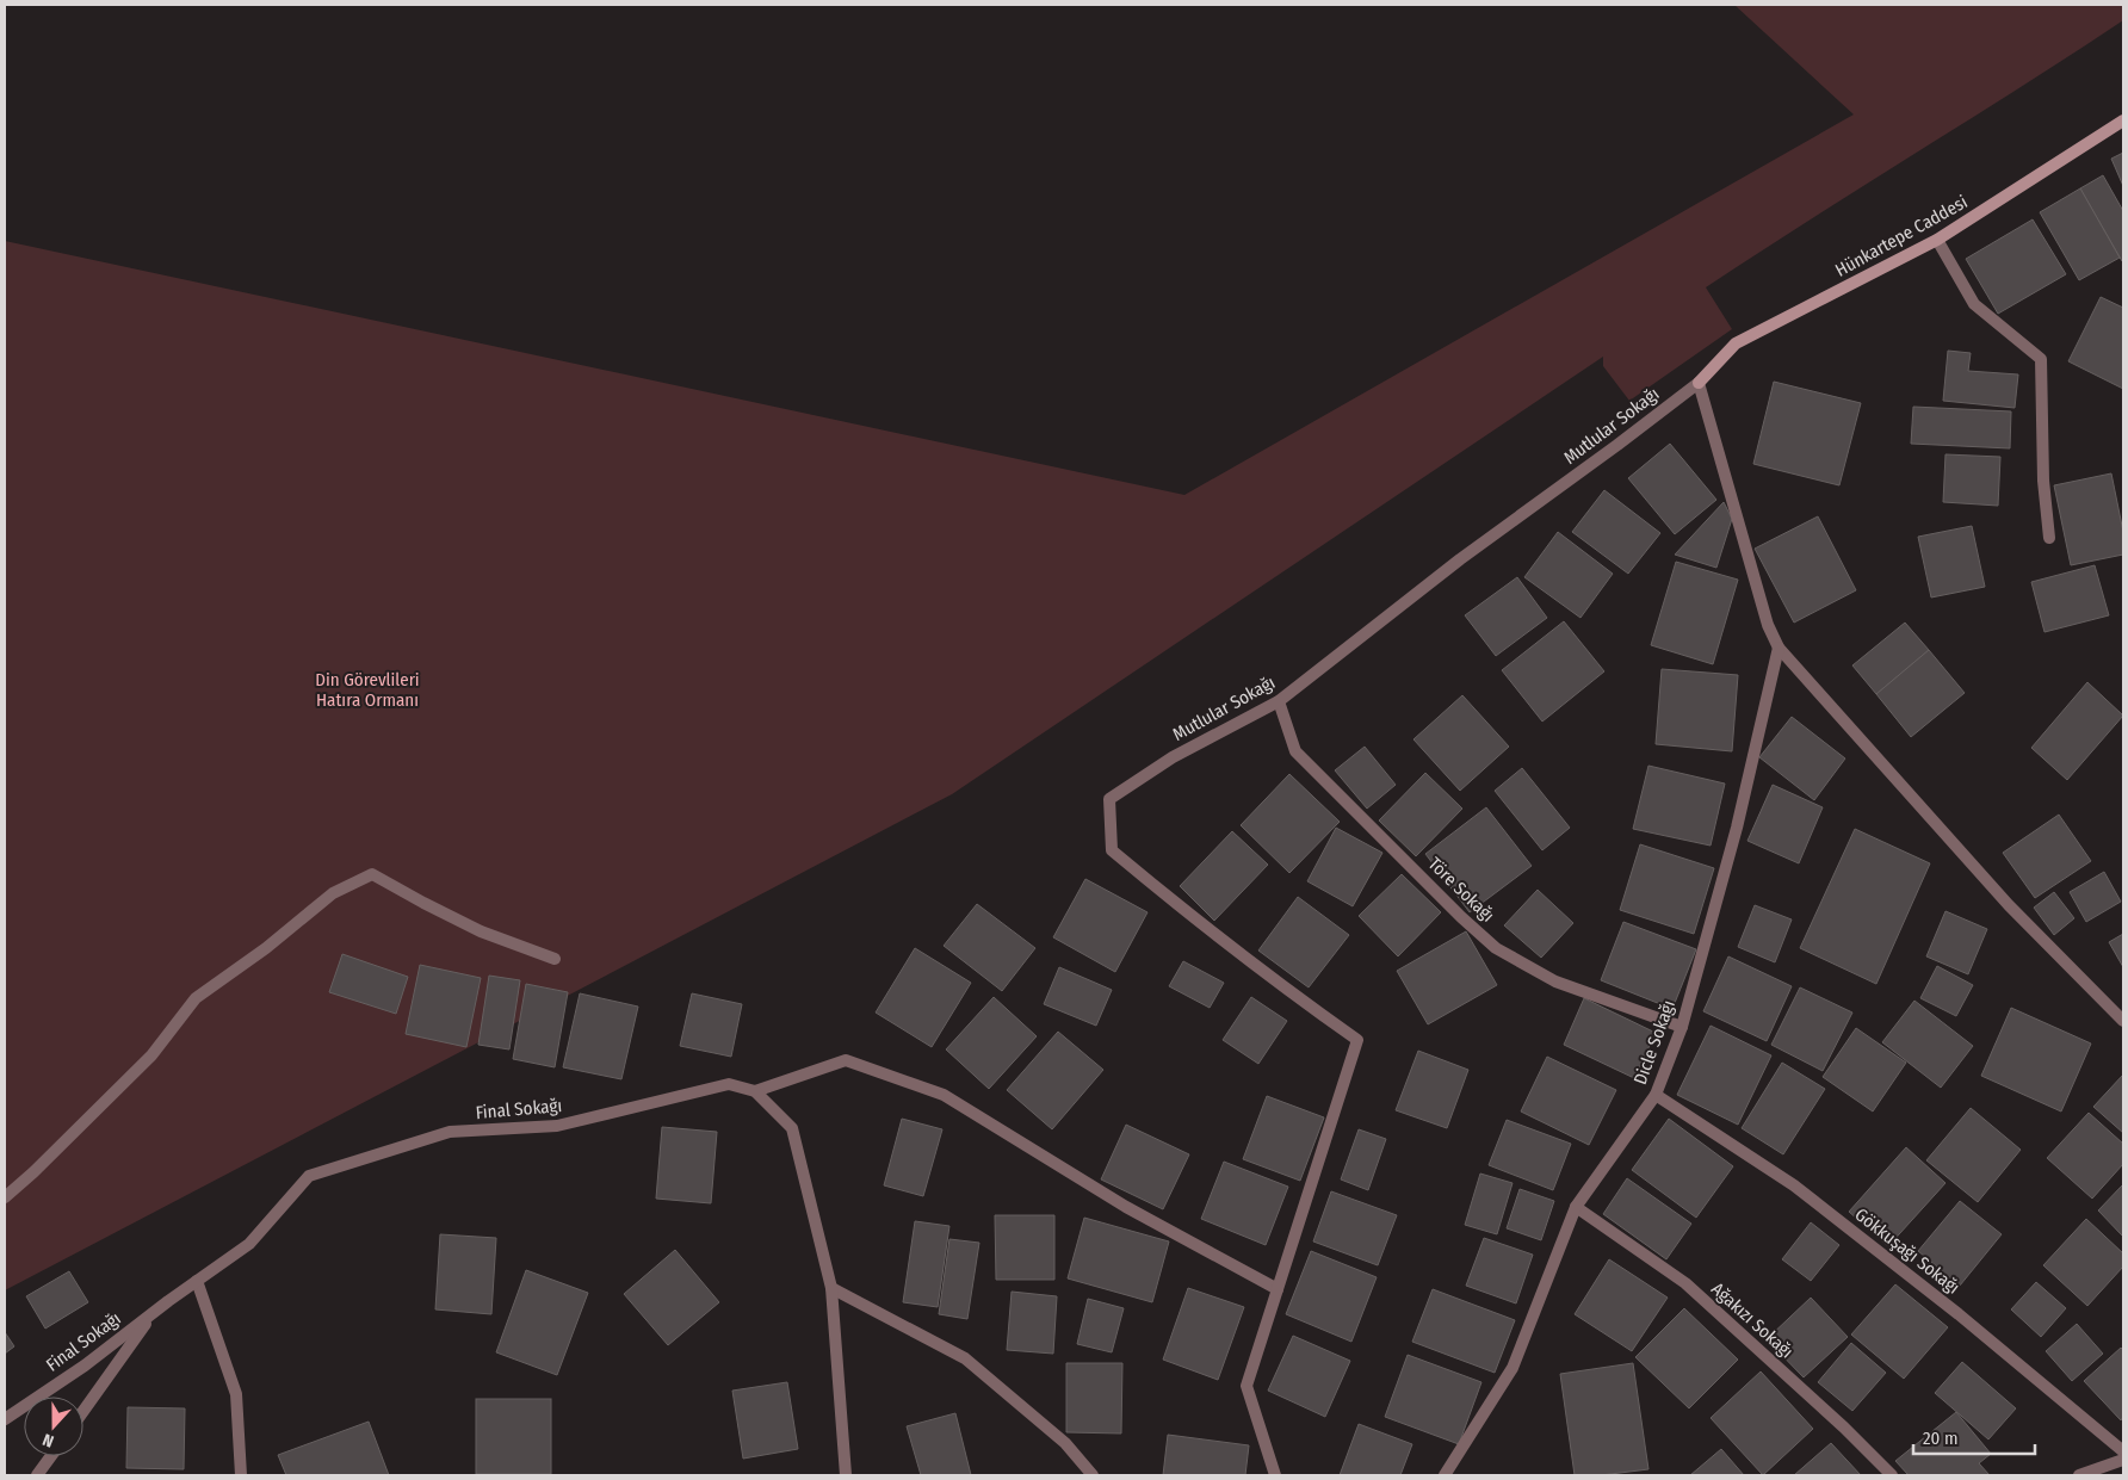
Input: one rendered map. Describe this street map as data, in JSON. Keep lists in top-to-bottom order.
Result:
{
  "streets": {
    "street": [
      "Hünkartepe Caddesi",
      "Mutlular Sokağı",
      "Töre Sokağı",
      "Dicle Sokağı",
      "Final Sokağı",
      "Gökkuşağı Sokağı",
      "Ağakızı Sokağı"
    ]
  },
  "crossings": [
    ["Hünkartepe Caddesi", "Mutlular Sokağı"],
    ["Mutlular Sokağı", "Töre Sokağı"],
    ["Töre Sokağı", "Dicle Sokağı"],
    ["Dicle Sokağı", "Gökkuşağı Sokağı"],
    ["Dicle Sokağı", "Ağakızı Sokağı"]
  ],
  "parks": ["Din Görevlileri Hatıra Ormanı"],
  "scale_bar": "20 m",
  "north": "bottom"
}
